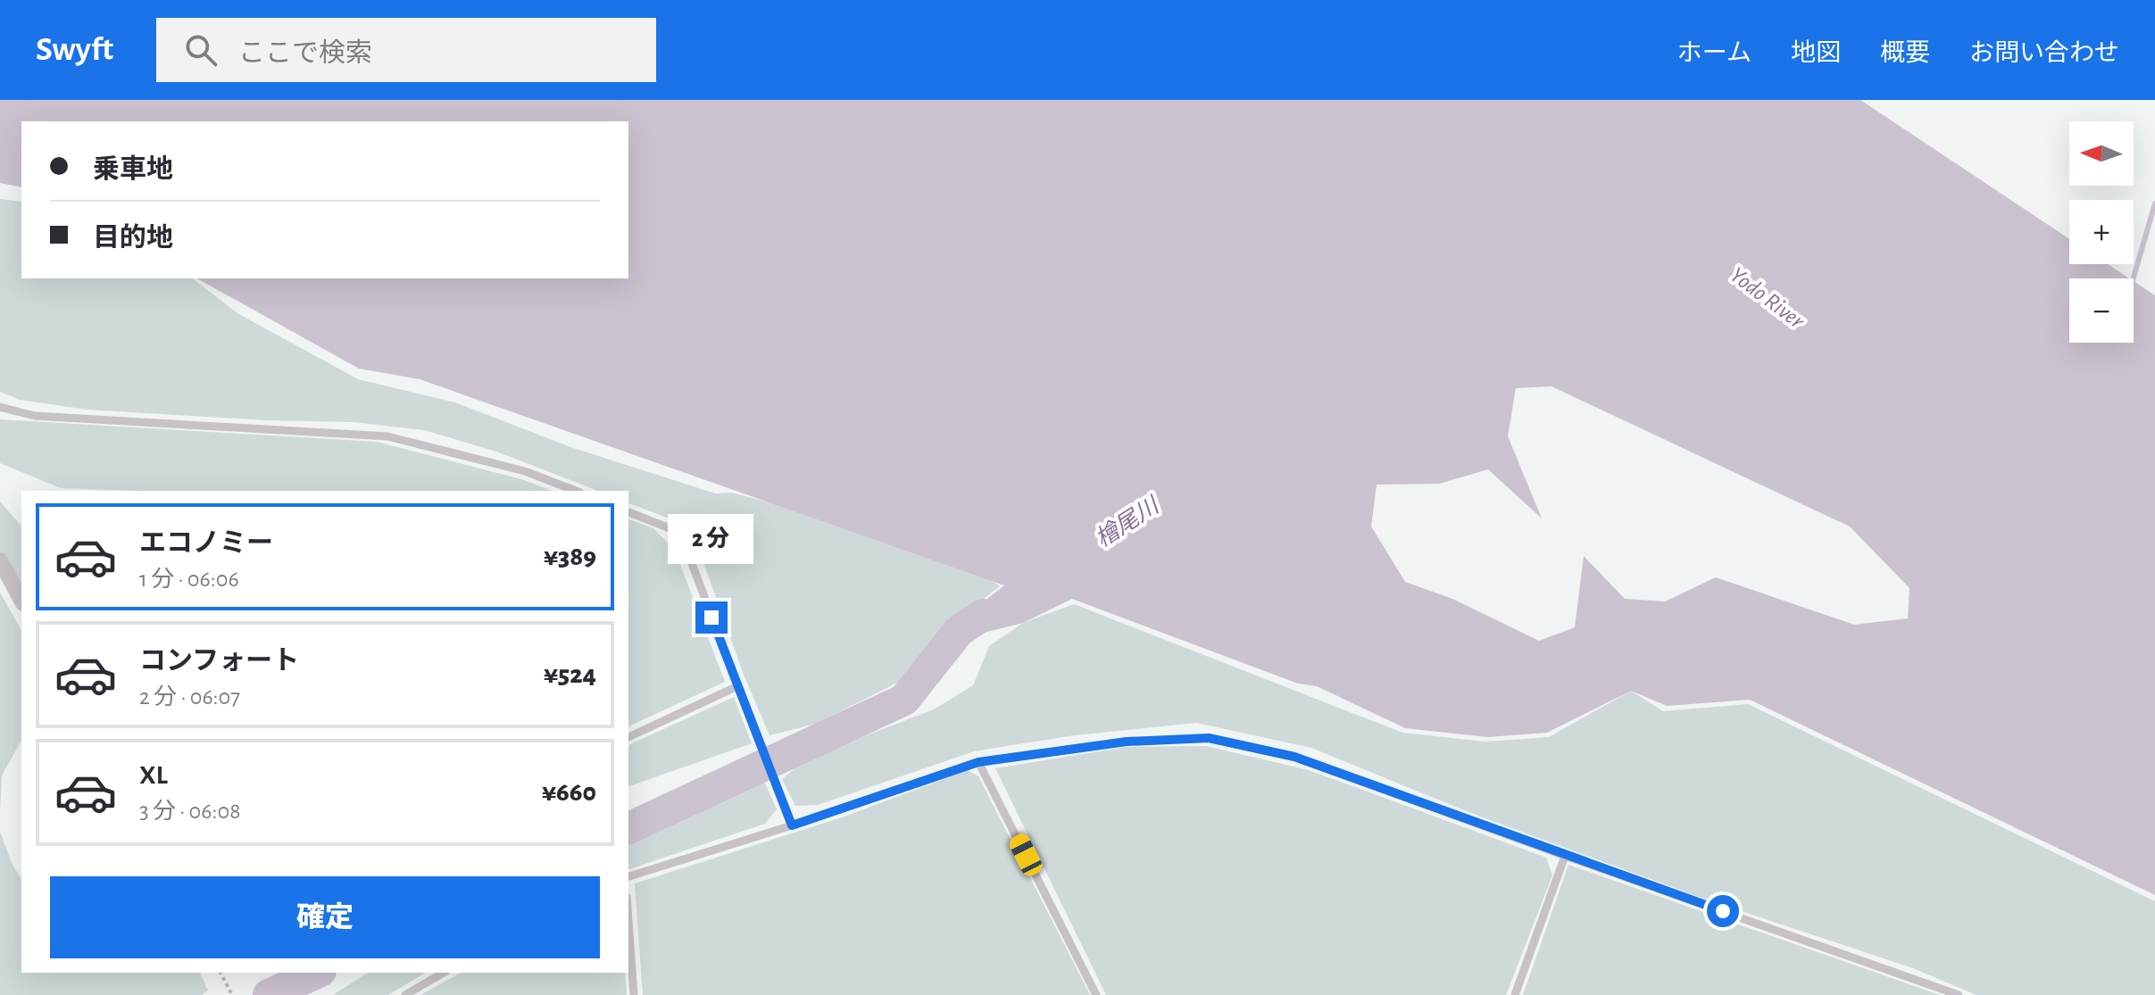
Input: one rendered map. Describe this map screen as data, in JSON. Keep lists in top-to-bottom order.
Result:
{
  "water": ["Yodo River", "檜尾川"],
  "north": "left",
  "page": {
    "header": "Swyft",
    "search": "ここで検索",
    "nav": [
      "ホーム",
      "地図",
      "概要",
      "お問い合わせ"
    ],
    "map_buttons": ["+", "−"],
    "banner": ["乗車地", "目的地"],
    "list": [
      {
        "name": "エコノミー",
        "note": "1 分 · 06:06",
        "value": "¥389"
      },
      {
        "name": "コンフォート",
        "note": "2 分 · 06:07",
        "value": "¥524"
      },
      {
        "name": "XL",
        "note": "3 分 · 06:08",
        "value": "¥660"
      }
    ],
    "bubble": "2 分",
    "buttons": "確定"
  }
}
